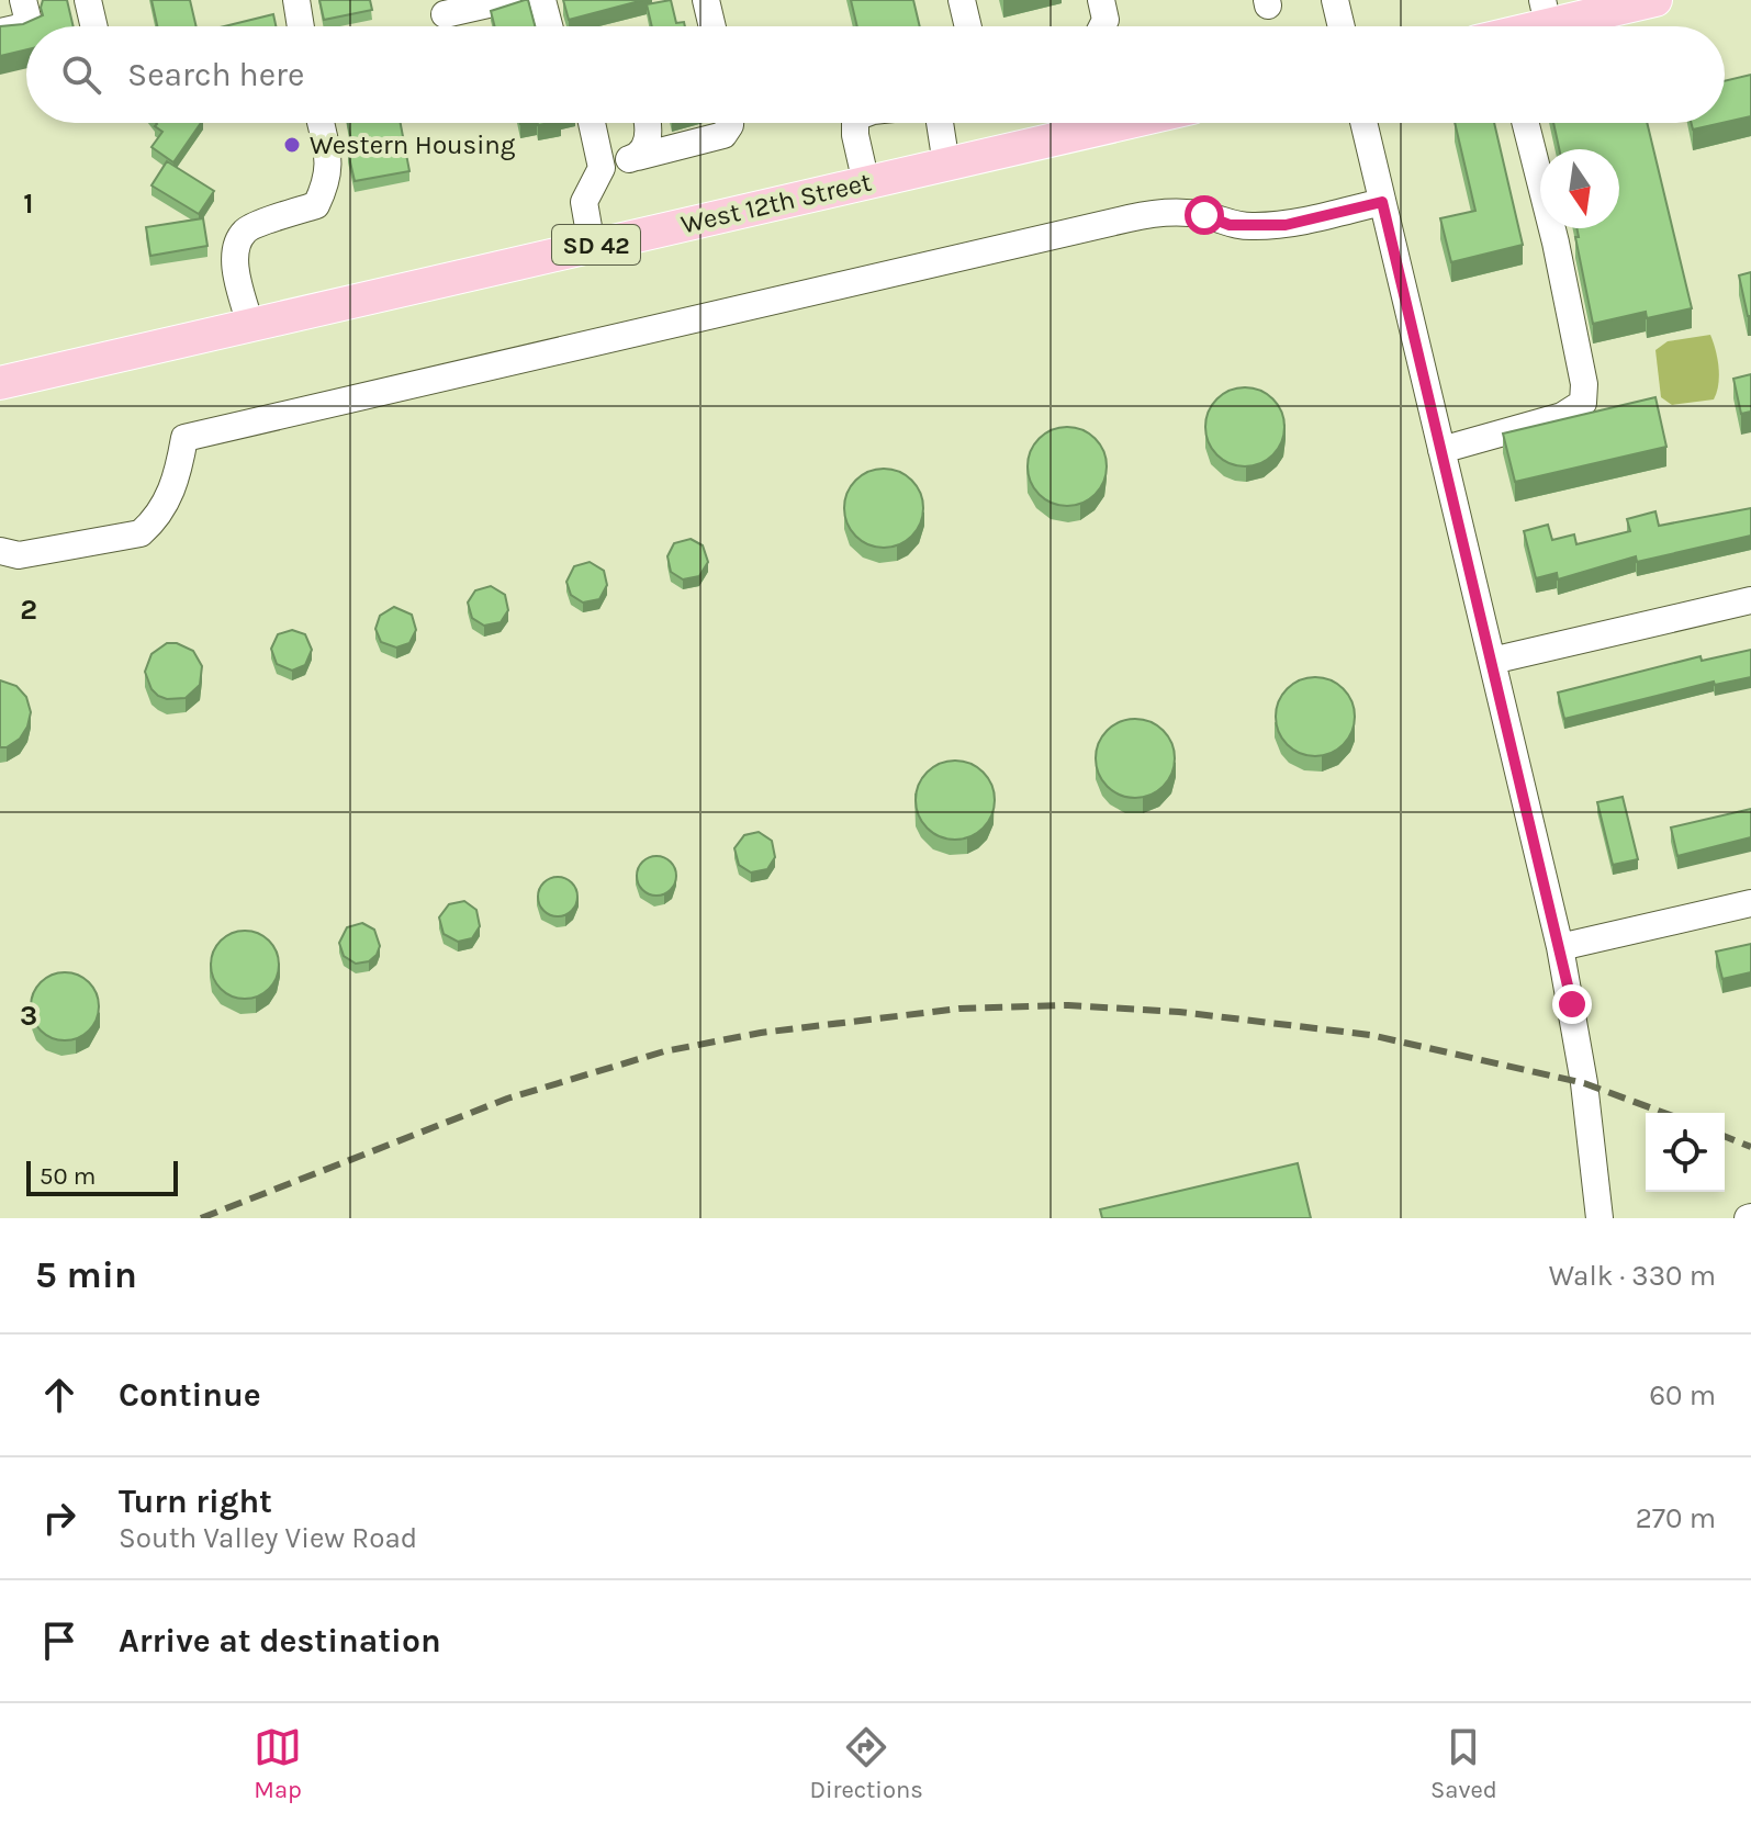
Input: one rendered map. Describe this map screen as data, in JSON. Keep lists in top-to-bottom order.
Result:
{
  "streets": {
    "main road": ["West 12th Street", "SD 42"]
  },
  "places": ["Western Housing"],
  "scale_bar": "50 m",
  "north": "bottom",
  "page": {
    "search": "Search here",
    "scale": "50 m",
    "heading": ["5 min", "Walk · 330 m"],
    "list": [
      ["Continue", "60 m"],
      ["Turn right", "South Valley View Road", "270 m"],
      "Arrive at destination"
    ],
    "nav": ["Map", "Directions", "Saved"]
  },
  "grid": {
    "rows": ["1", "2", "3"]
  }
}
